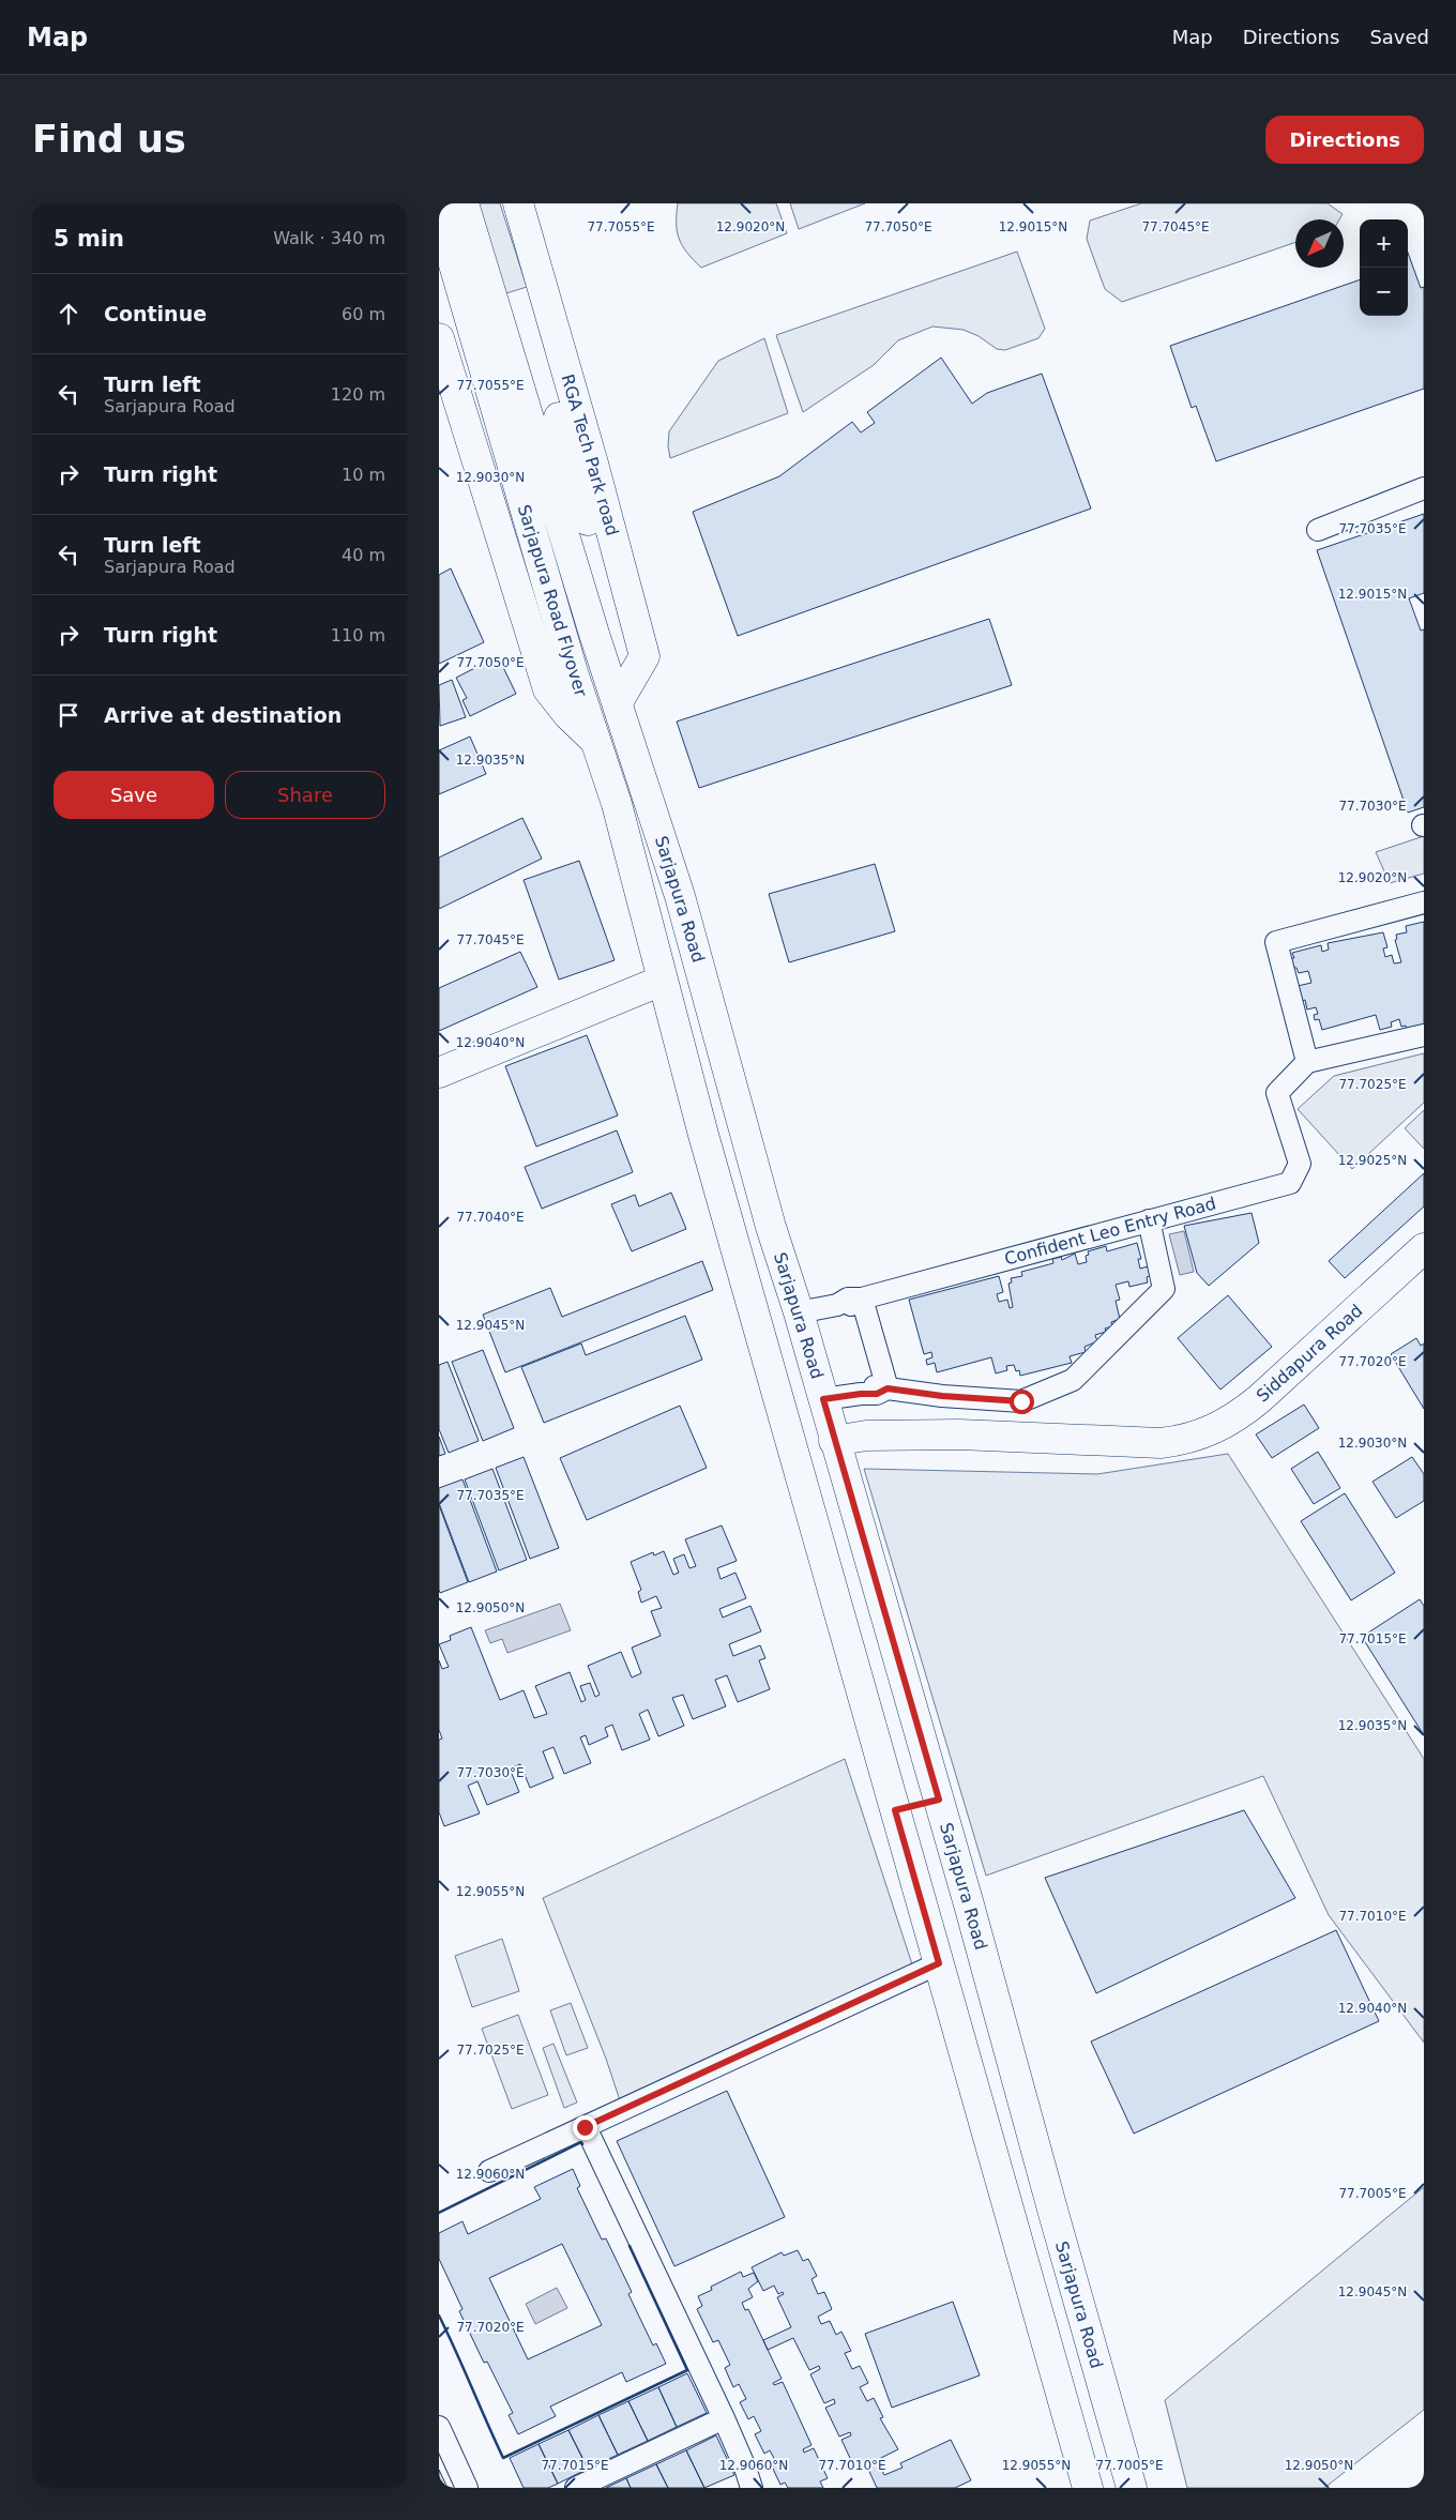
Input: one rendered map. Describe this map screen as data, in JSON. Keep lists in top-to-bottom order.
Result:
{
  "streets": {
    "main road": [
      "RGA Tech Park road",
      "Sarjapura Road Flyover",
      "Sarjapura Road",
      "Siddapura Road"
    ],
    "street": ["Confident Leo Entry Road"]
  },
  "crossings": [
    ["RGA Tech Park road", "Sarjapura Road Flyover"],
    ["RGA Tech Park road", "Sarjapura Road"],
    ["Sarjapura Road Flyover", "Sarjapura Road"],
    ["Sarjapura Road", "Confident Leo Entry Road"],
    ["Sarjapura Road", "Siddapura Road"]
  ],
  "north": "bottom left",
  "page": {
    "header": "Map",
    "nav": ["Map", "Directions", "Saved"],
    "buttons": [
      "Directions",
      ["Save", "Share"]
    ],
    "title": "Find us",
    "heading": ["5 min", "Walk · 340 m"],
    "map_buttons": ["+", "−"],
    "list": [
      ["Continue", "60 m"],
      ["Turn left", "Sarjapura Road", "120 m"],
      ["Turn right", "10 m"],
      ["Turn left", "Sarjapura Road", "40 m"],
      ["Turn right", "110 m"],
      "Arrive at destination"
    ]
  },
  "coordinates": [
    "77.7055°E",
    "12.9020°N",
    "77.7050°E",
    "12.9015°N",
    "77.7045°E",
    "12.9030°N",
    "77.7035°E",
    "12.9035°N",
    "77.7030°E",
    "12.9040°N",
    "77.7025°E",
    "12.9025°N",
    "77.7040°E",
    "12.9045°N",
    "77.7020°E",
    "12.9050°N",
    "77.7015°E",
    "12.9055°N",
    "77.7010°E",
    "12.9060°N",
    "77.7005°E"
  ]
}
